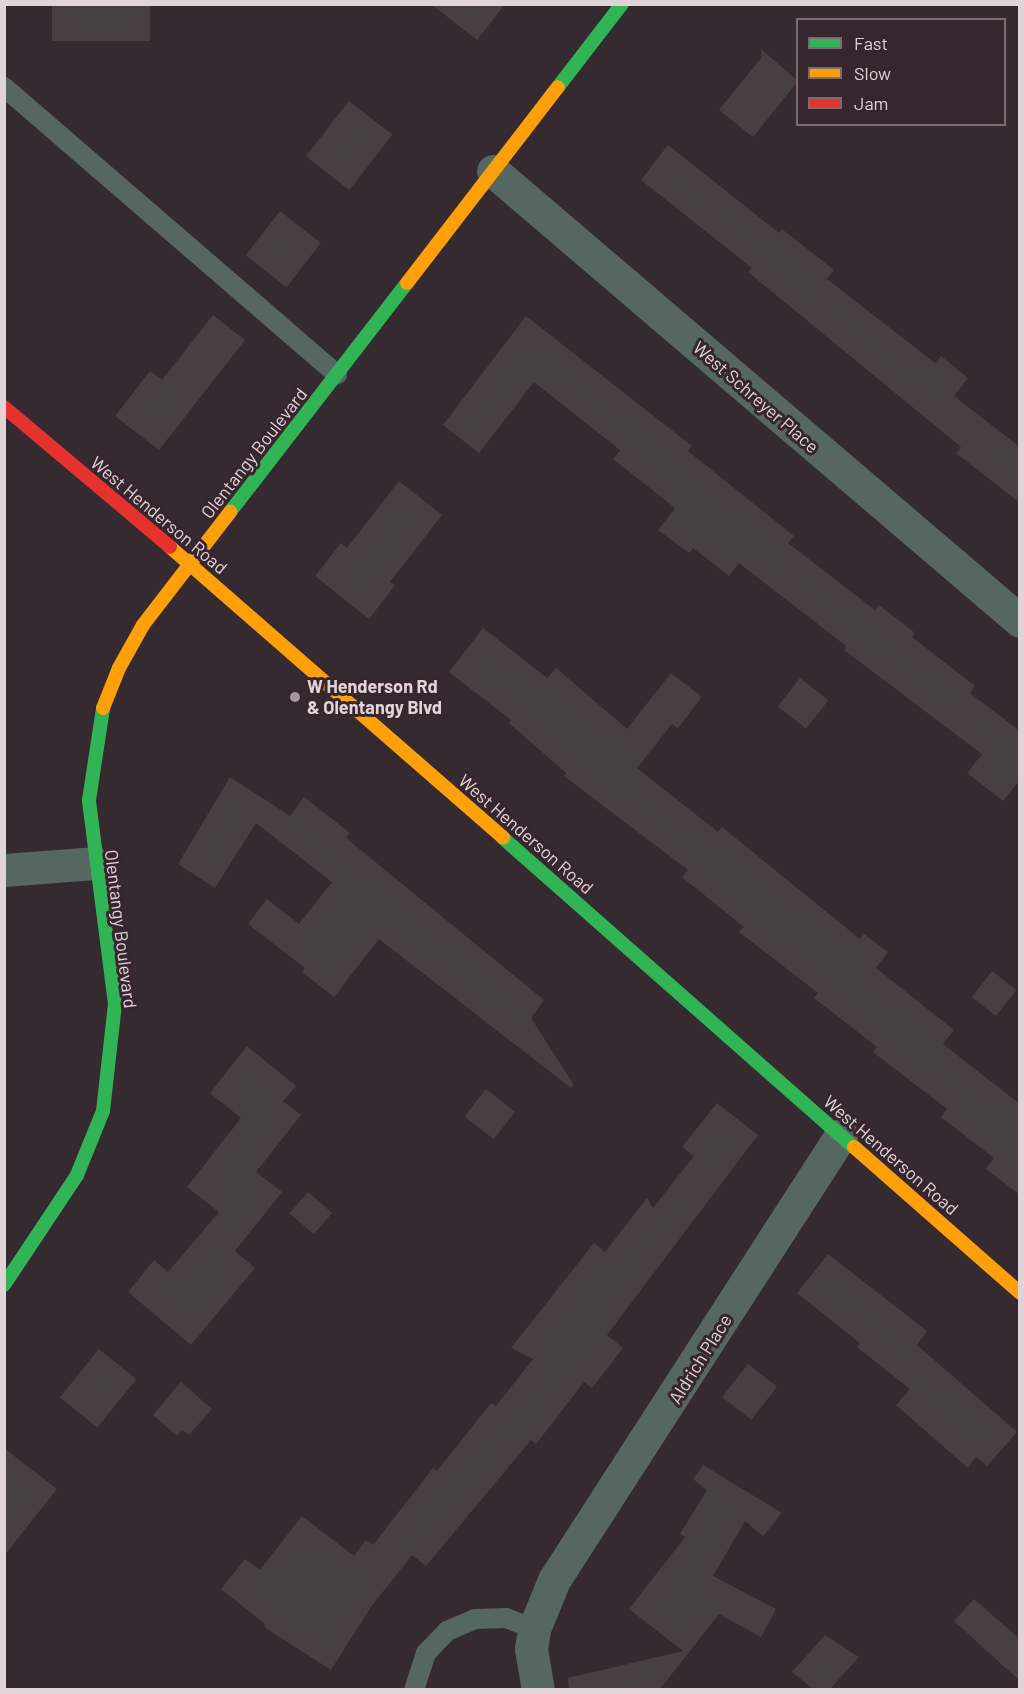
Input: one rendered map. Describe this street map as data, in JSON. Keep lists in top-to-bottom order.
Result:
{
  "streets": {
    "street": [
      "West Schreyer Place",
      "Olentangy Boulevard",
      "West Henderson Road",
      "Aldrich Place"
    ]
  },
  "crossings": [
    ["West Schreyer Place", "Olentangy Boulevard"],
    ["Olentangy Boulevard", "West Henderson Road"],
    ["West Henderson Road", "Aldrich Place"]
  ],
  "places": ["W Henderson Rd & Olentangy Blvd"],
  "legend": ["Fast", "Slow", "Jam"]
}
